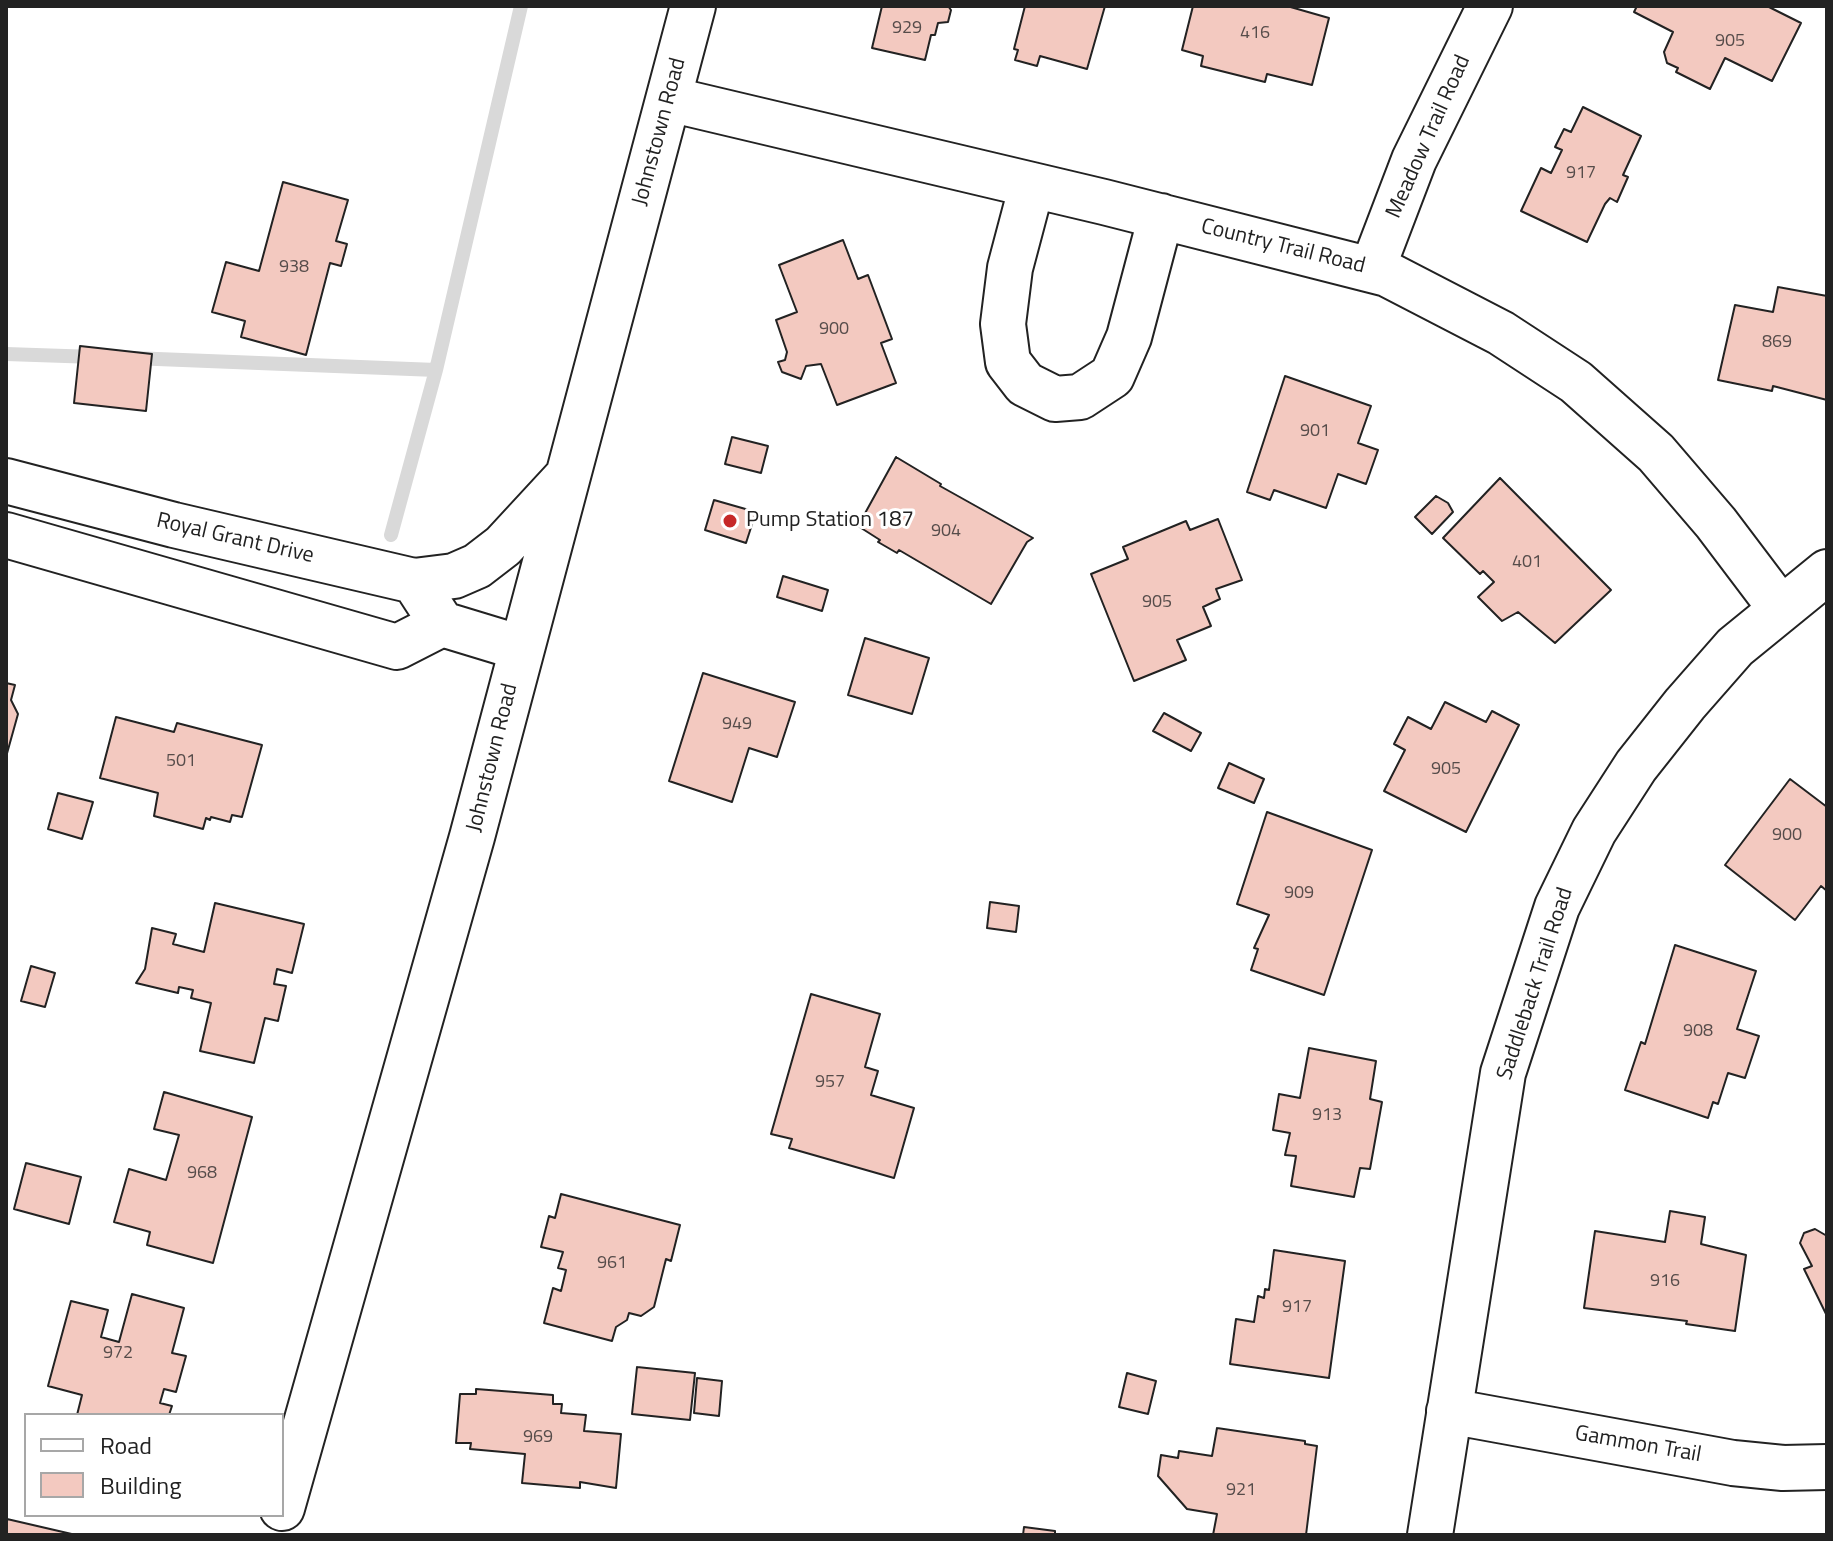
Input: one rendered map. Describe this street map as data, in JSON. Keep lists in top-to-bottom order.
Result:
{
  "streets": {
    "street": [
      "Johnstown Road",
      "Meadow Trail Road",
      "Country Trail Road",
      "Royal Grant Drive",
      "Saddleback Trail Road",
      "Gammon Trail"
    ]
  },
  "crossings": [
    ["Johnstown Road", "Country Trail Road"],
    ["Meadow Trail Road", "Country Trail Road"],
    ["Country Trail Road", "Saddleback Trail Road"],
    ["Saddleback Trail Road", "Gammon Trail"]
  ],
  "places": ["Pump Station 187"],
  "house_numbers": [
    "929",
    "416",
    "905",
    "917",
    "938",
    "900",
    "869",
    "901",
    "904",
    "401",
    "905",
    "949",
    "501",
    "905",
    "900",
    "909",
    "908",
    "957",
    "913",
    "968",
    "961",
    "916",
    "917",
    "972",
    "969",
    "921"
  ],
  "legend": ["Road", "Building"]
}
